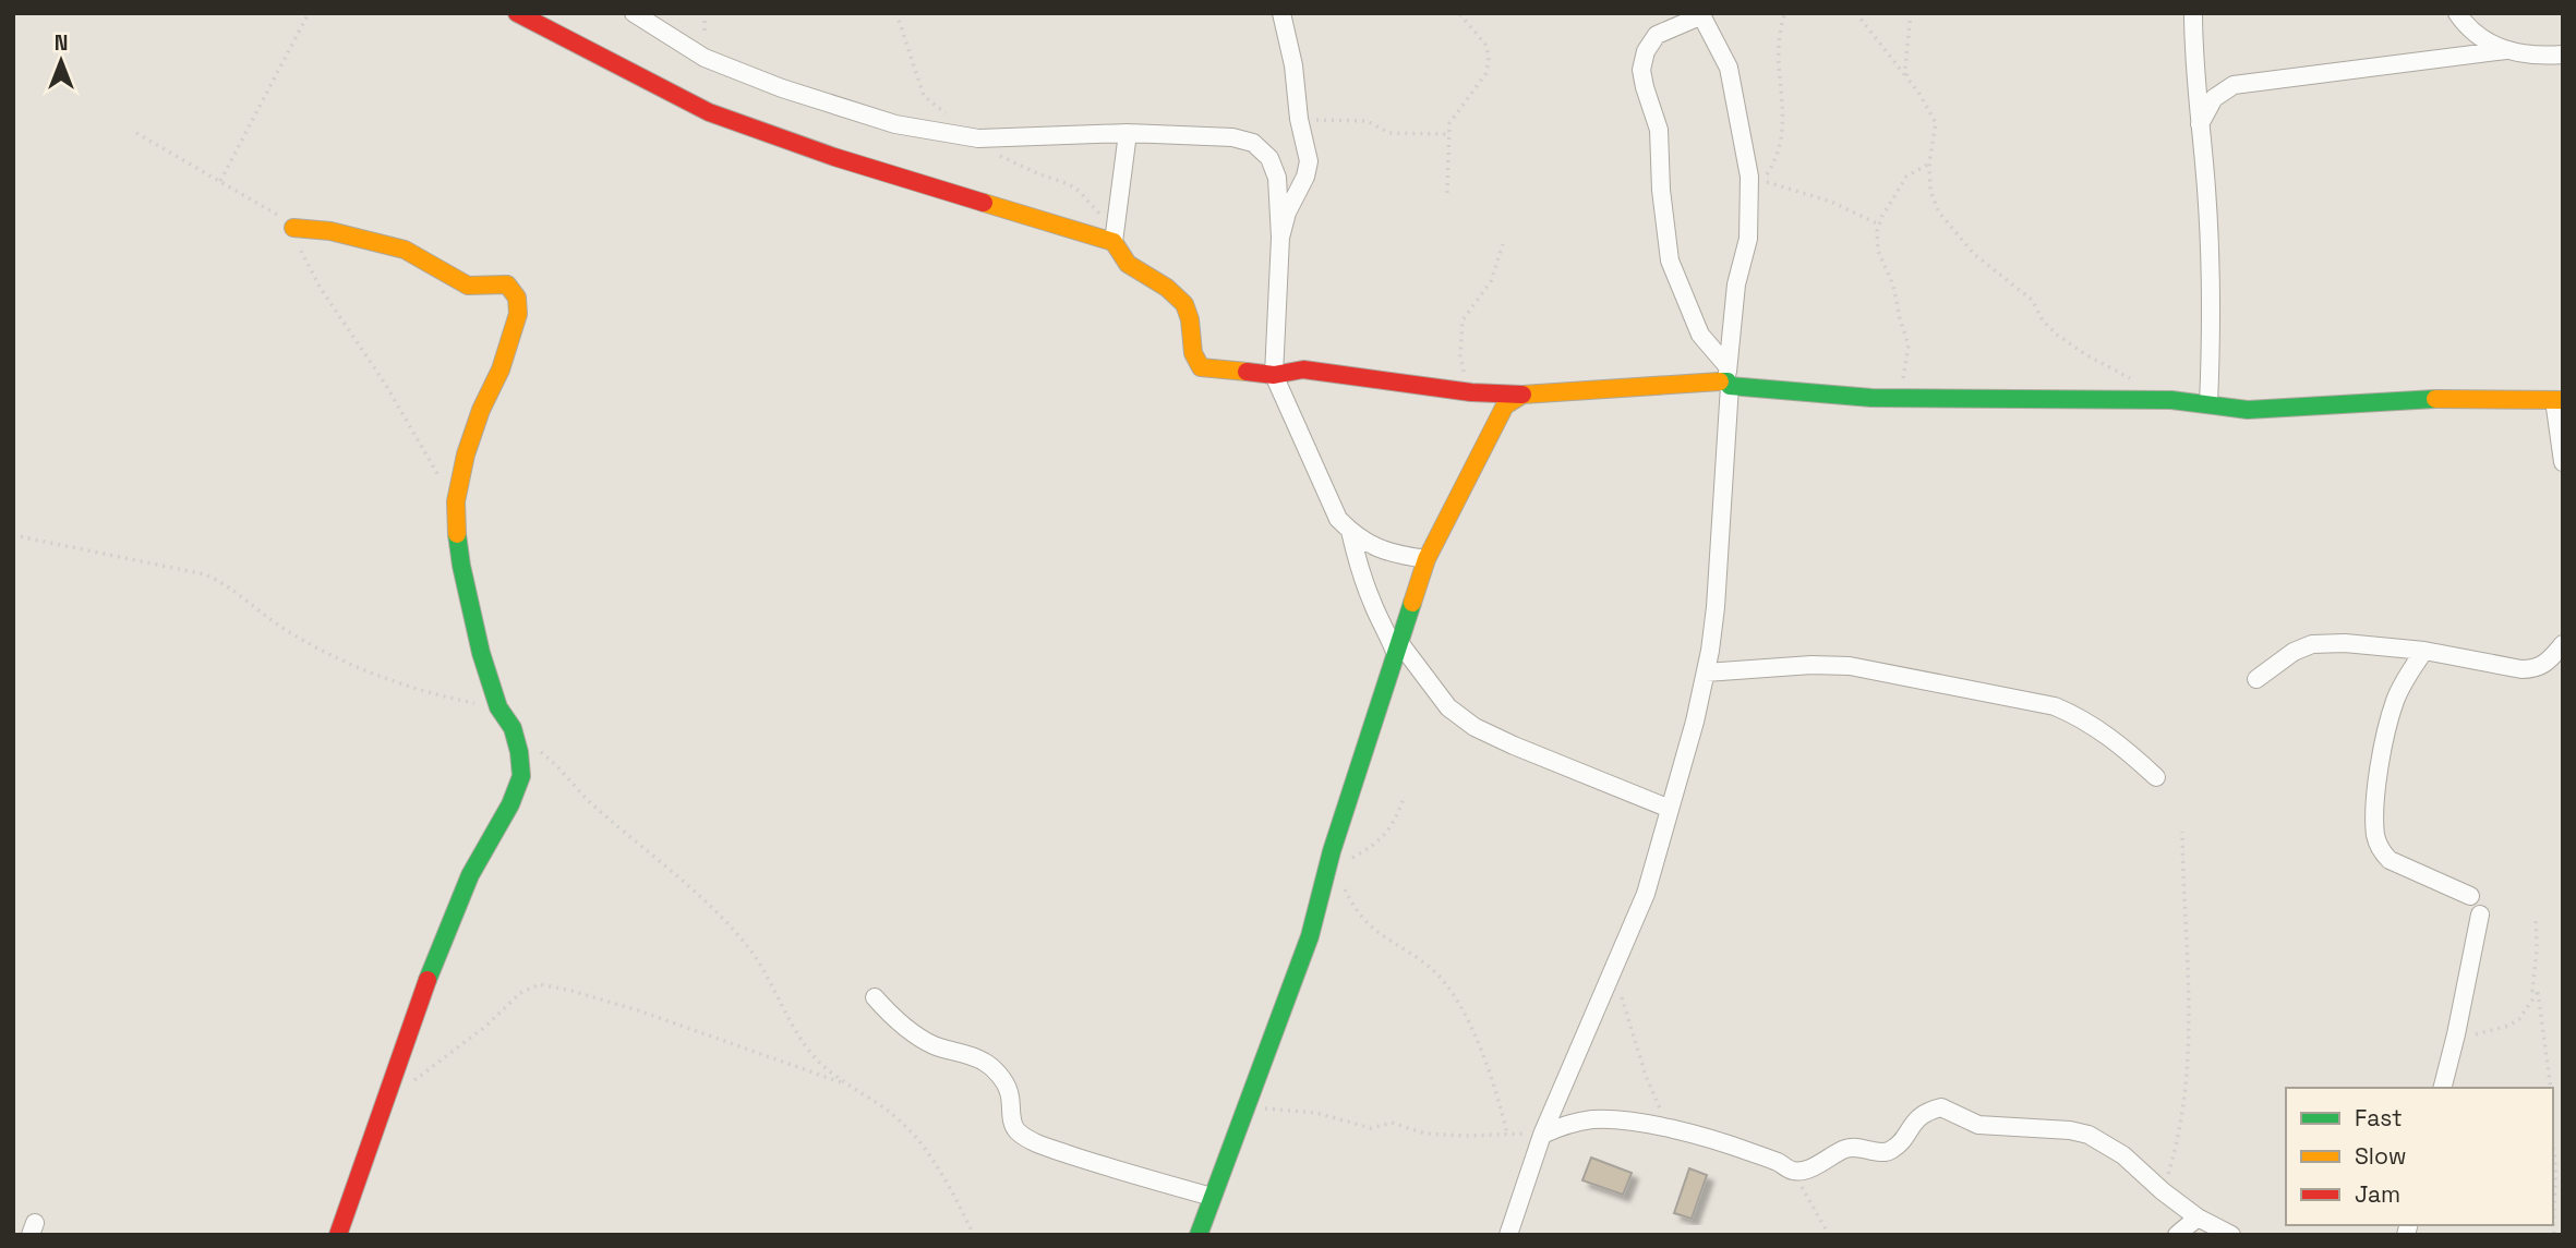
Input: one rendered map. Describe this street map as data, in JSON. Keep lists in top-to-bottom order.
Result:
{
  "legend": ["Fast", "Slow", "Jam"],
  "north": "top"
}
